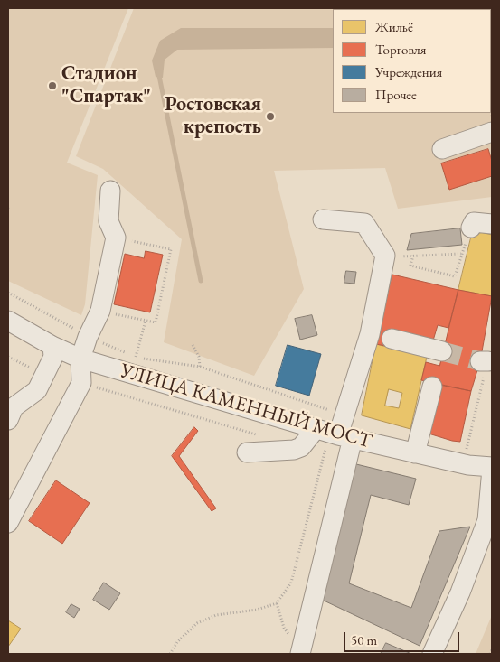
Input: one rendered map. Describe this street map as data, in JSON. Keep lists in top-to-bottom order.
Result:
{
  "streets": {
    "street": ["УЛИЦА КАМЕННЫЙ МОСТ"]
  },
  "places": ["Стадион \"Спартак\"", "Ростовская крепость"],
  "legend": [
    "Жильё",
    "Торговля",
    "Учреждения",
    "Прочее"
  ],
  "scale_bar": "50 m"
}
